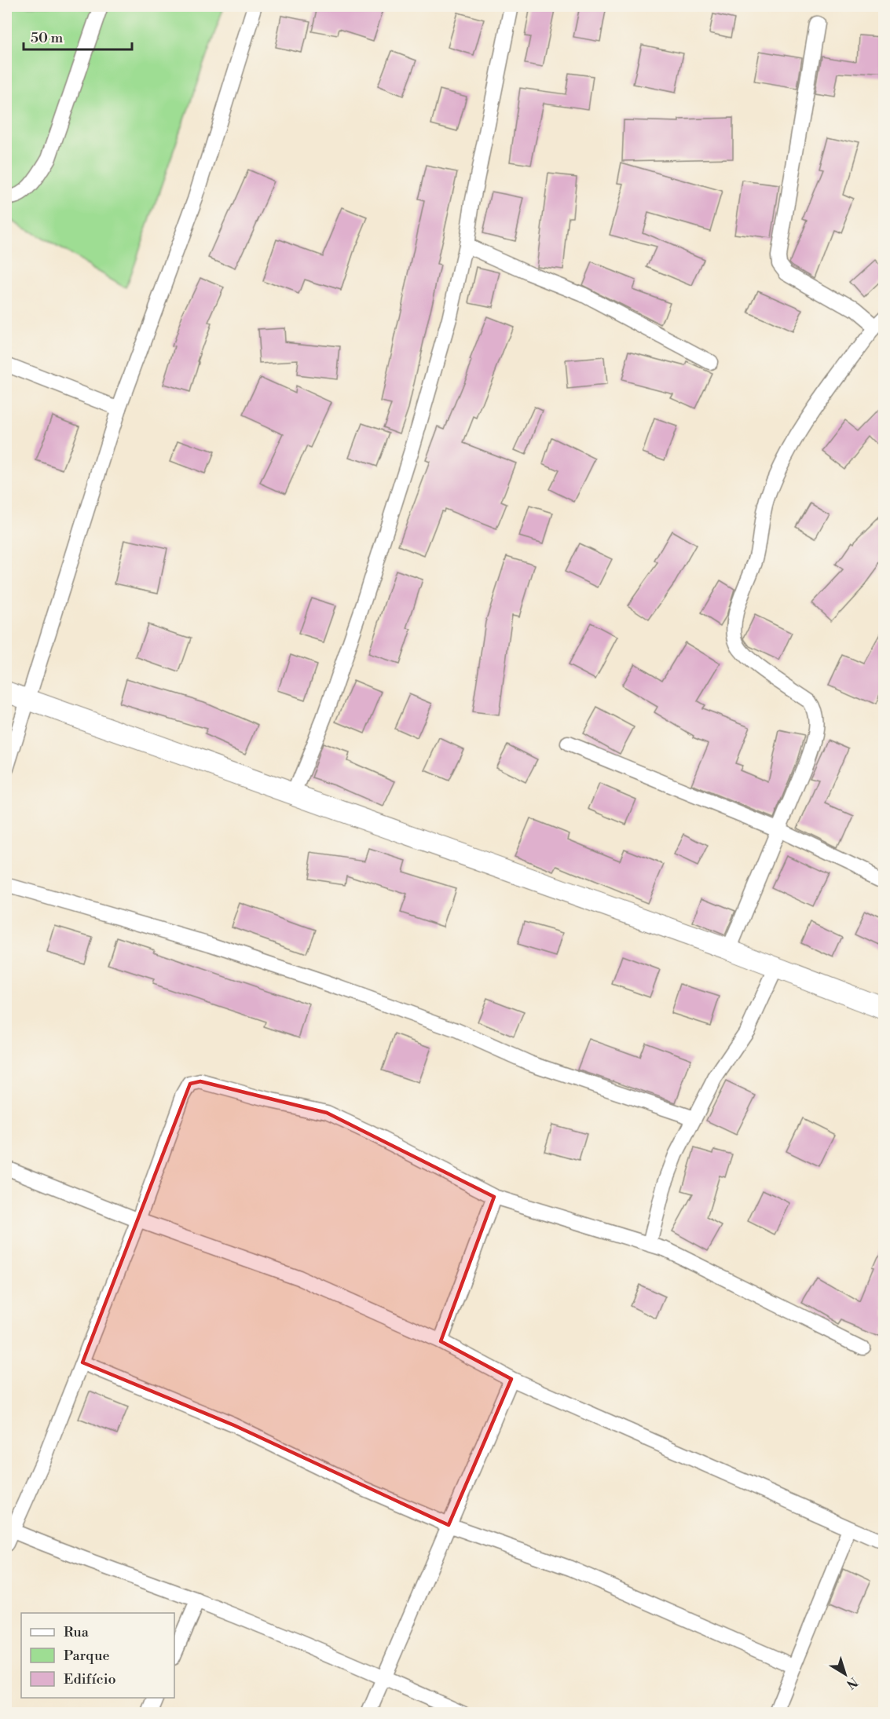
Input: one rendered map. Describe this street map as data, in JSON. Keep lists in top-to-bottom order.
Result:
{
  "legend": ["Rua", "Parque", "Edifício"],
  "scale_bar": "50 m",
  "north": "bottom right"
}
